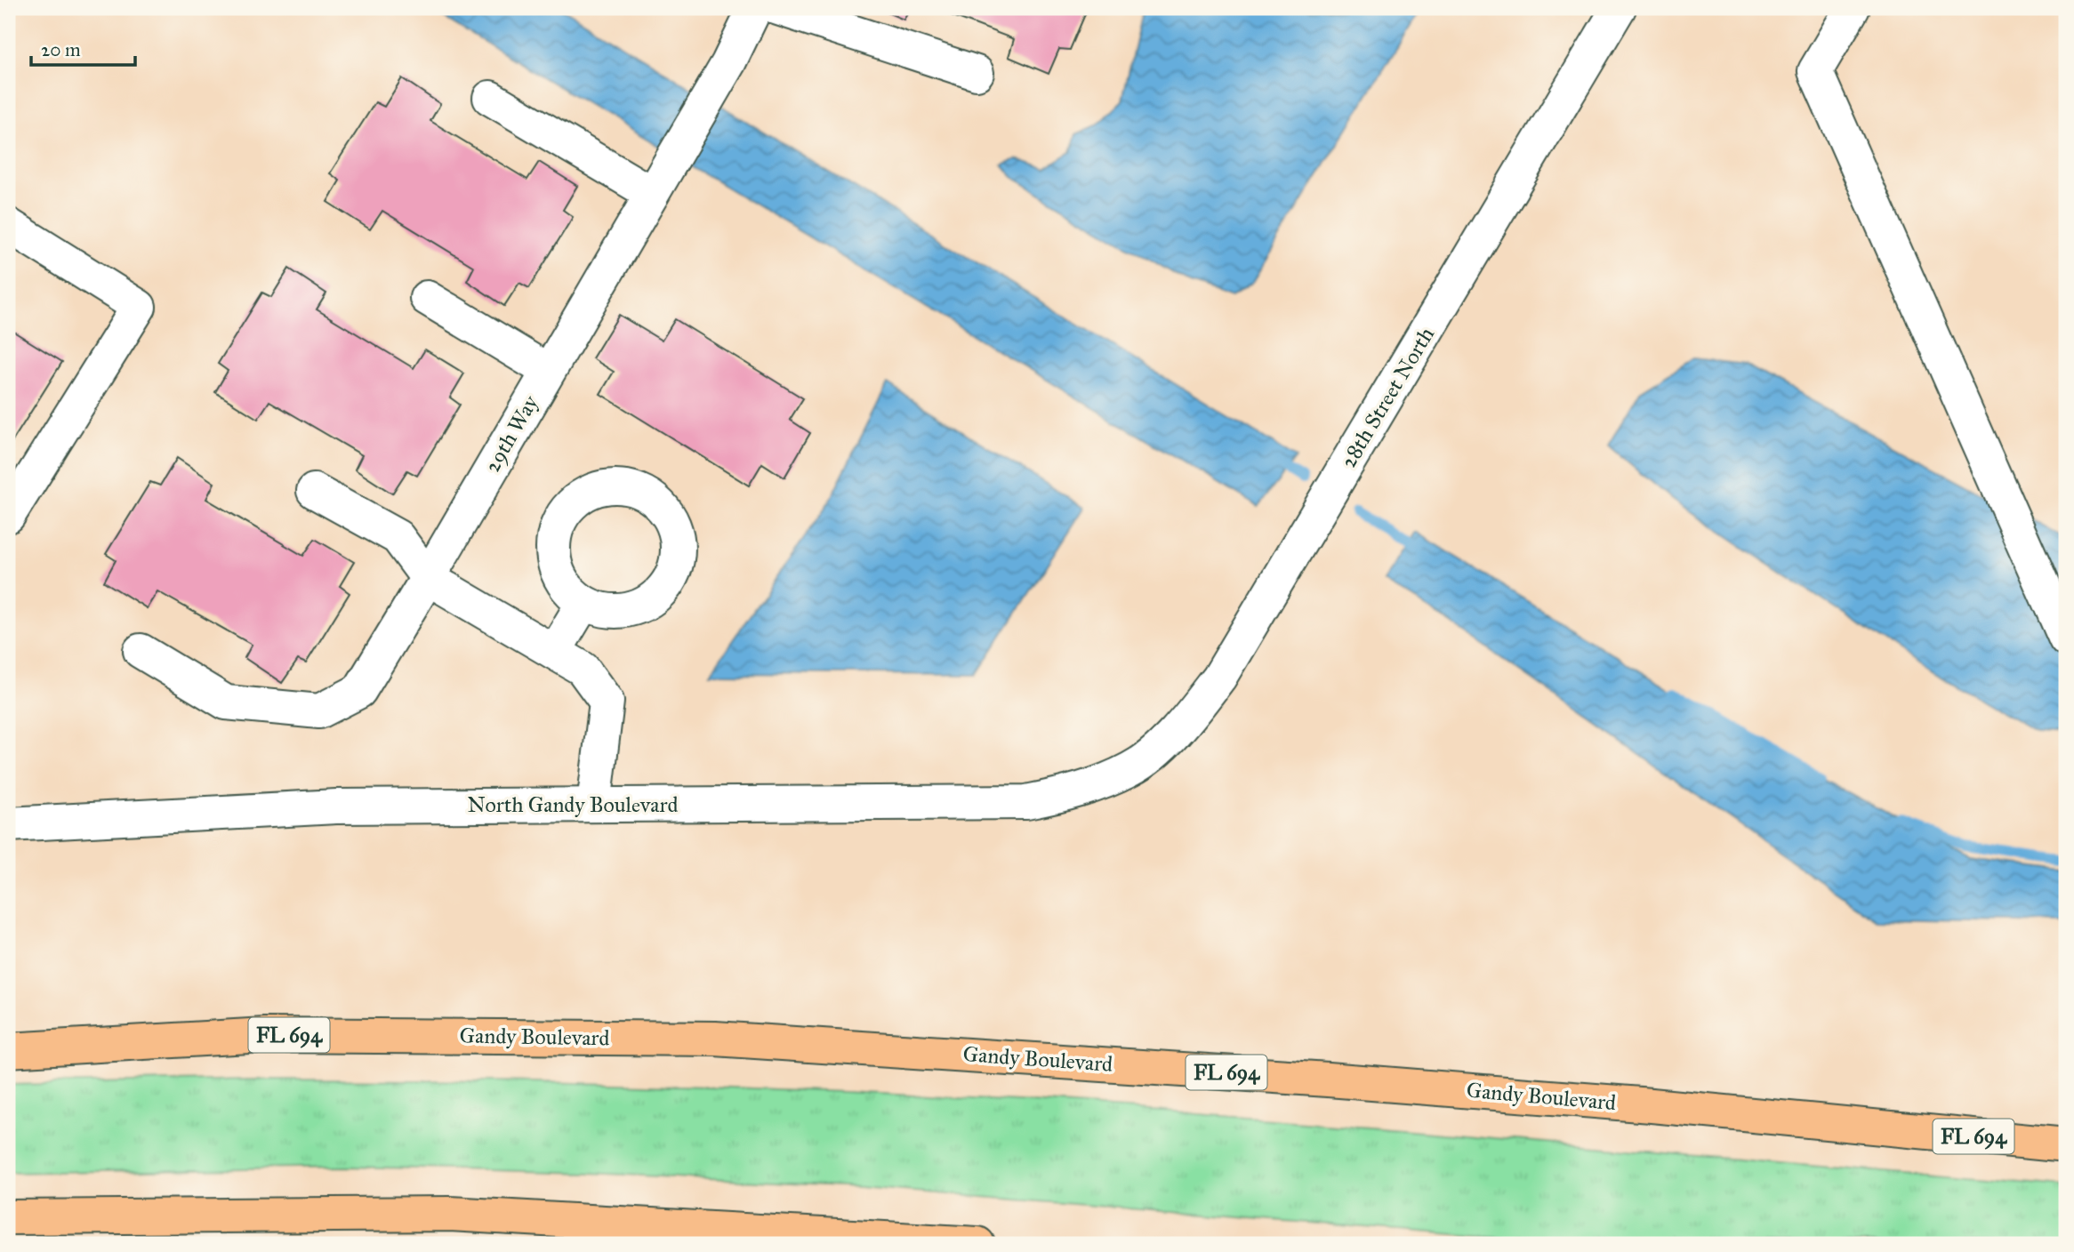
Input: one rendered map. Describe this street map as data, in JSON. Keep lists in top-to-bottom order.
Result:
{
  "streets": {
    "highway": ["FL 694", "Gandy Boulevard"],
    "street": ["28th Street North", "29th Way", "North Gandy Boulevard"]
  },
  "crossings": [
    ["28th Street North", "North Gandy Boulevard"]
  ],
  "scale_bar": "20 m"
}
